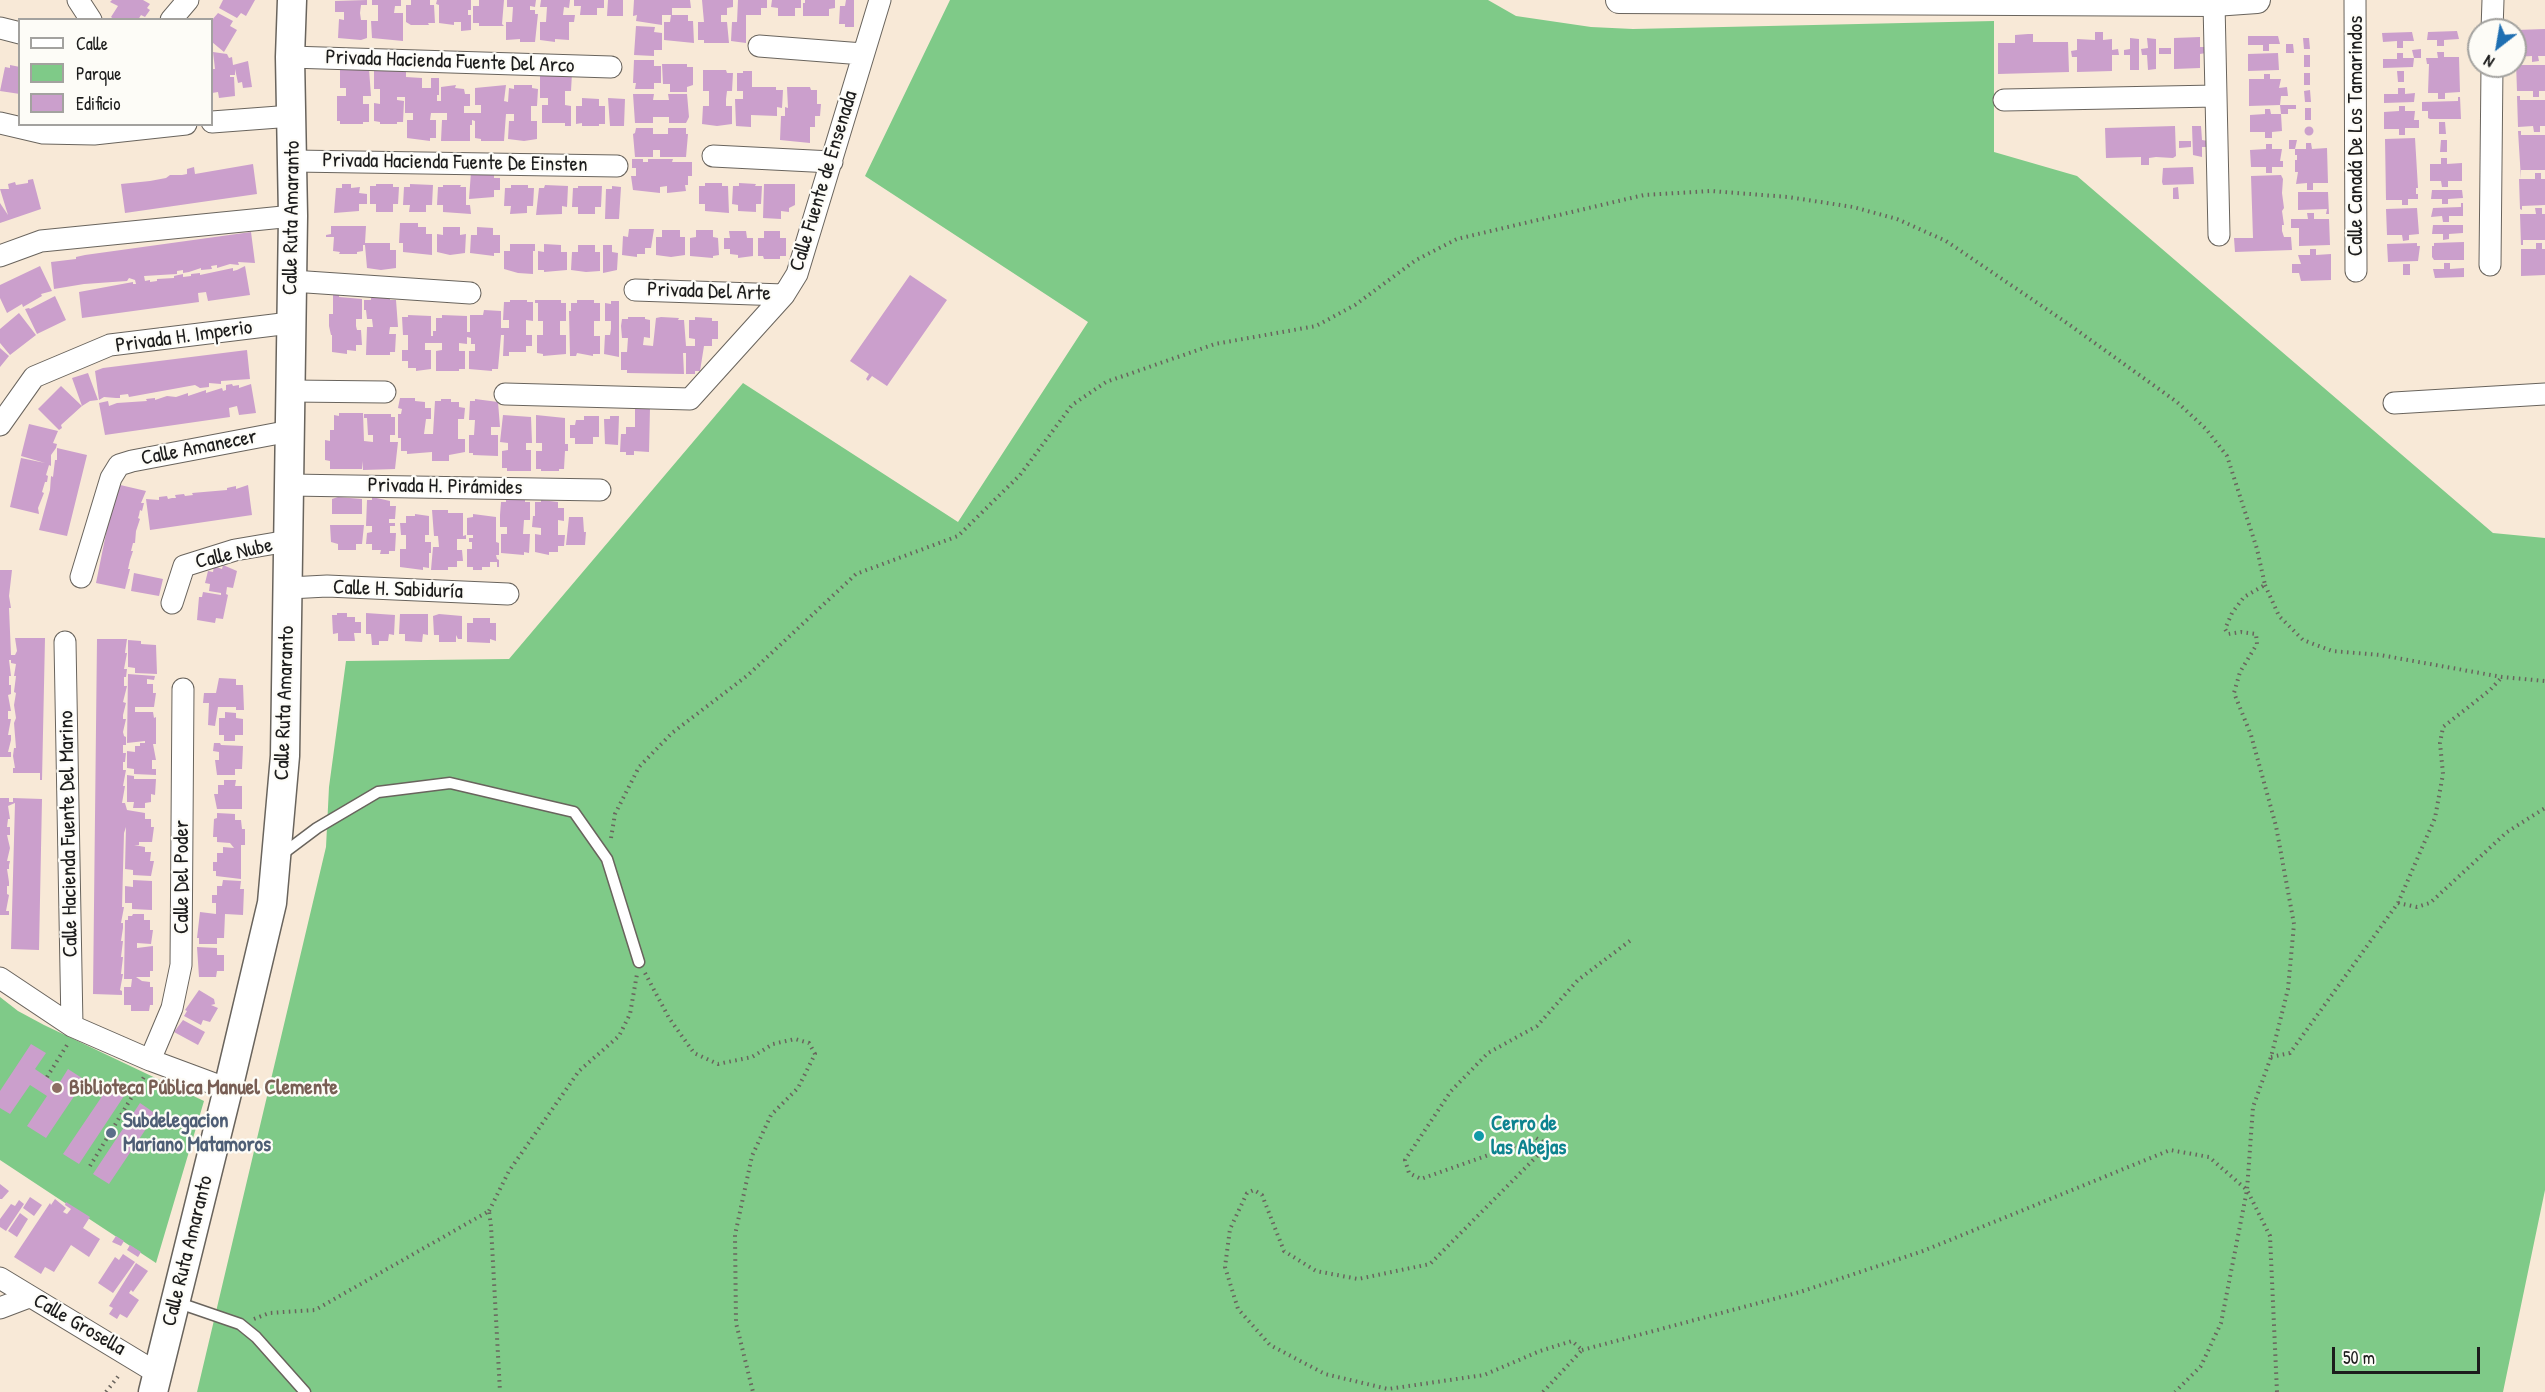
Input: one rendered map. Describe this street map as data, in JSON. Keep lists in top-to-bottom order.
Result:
{
  "streets": {
    "main road": ["Calle Ruta Amaranto"],
    "street": [
      "Privada Hacienda Fuente Del Arco",
      "Calle Canadá De Los Tamarindos",
      "Privada Hacienda Fuente De Einsten",
      "Calle Fuente de Ensenada",
      "Privada Del Arte",
      "Privada H. Imperio",
      "Calle Amanecer",
      "Privada H. Pirámides",
      "Calle Nube",
      "Calle H. Sabiduría",
      "Calle Hacienda Fuente Del Marino",
      "Calle Del Poder",
      "Calle Grosella"
    ]
  },
  "crossings": [
    ["Privada Hacienda Fuente Del Arco", "Calle Ruta Amaranto"],
    ["Privada Hacienda Fuente De Einsten", "Calle Ruta Amaranto"],
    ["Calle Fuente de Ensenada", "Privada Del Arte"],
    ["Calle Ruta Amaranto", "Privada H. Imperio"],
    ["Calle Ruta Amaranto", "Calle Amanecer"],
    ["Calle Ruta Amaranto", "Privada H. Pirámides"],
    ["Calle Ruta Amaranto", "Calle Nube"],
    ["Calle Ruta Amaranto", "Calle H. Sabiduría"],
    ["Calle Ruta Amaranto", "Calle Grosella"]
  ],
  "places": ["Biblioteca Pública Manuel Clemente", "Subdelegacion Mariano Matamoros", "Cerro de las Abejas"],
  "legend": ["Calle", "Parque", "Edificio"],
  "scale_bar": "50 m",
  "north": "bottom left"
}
